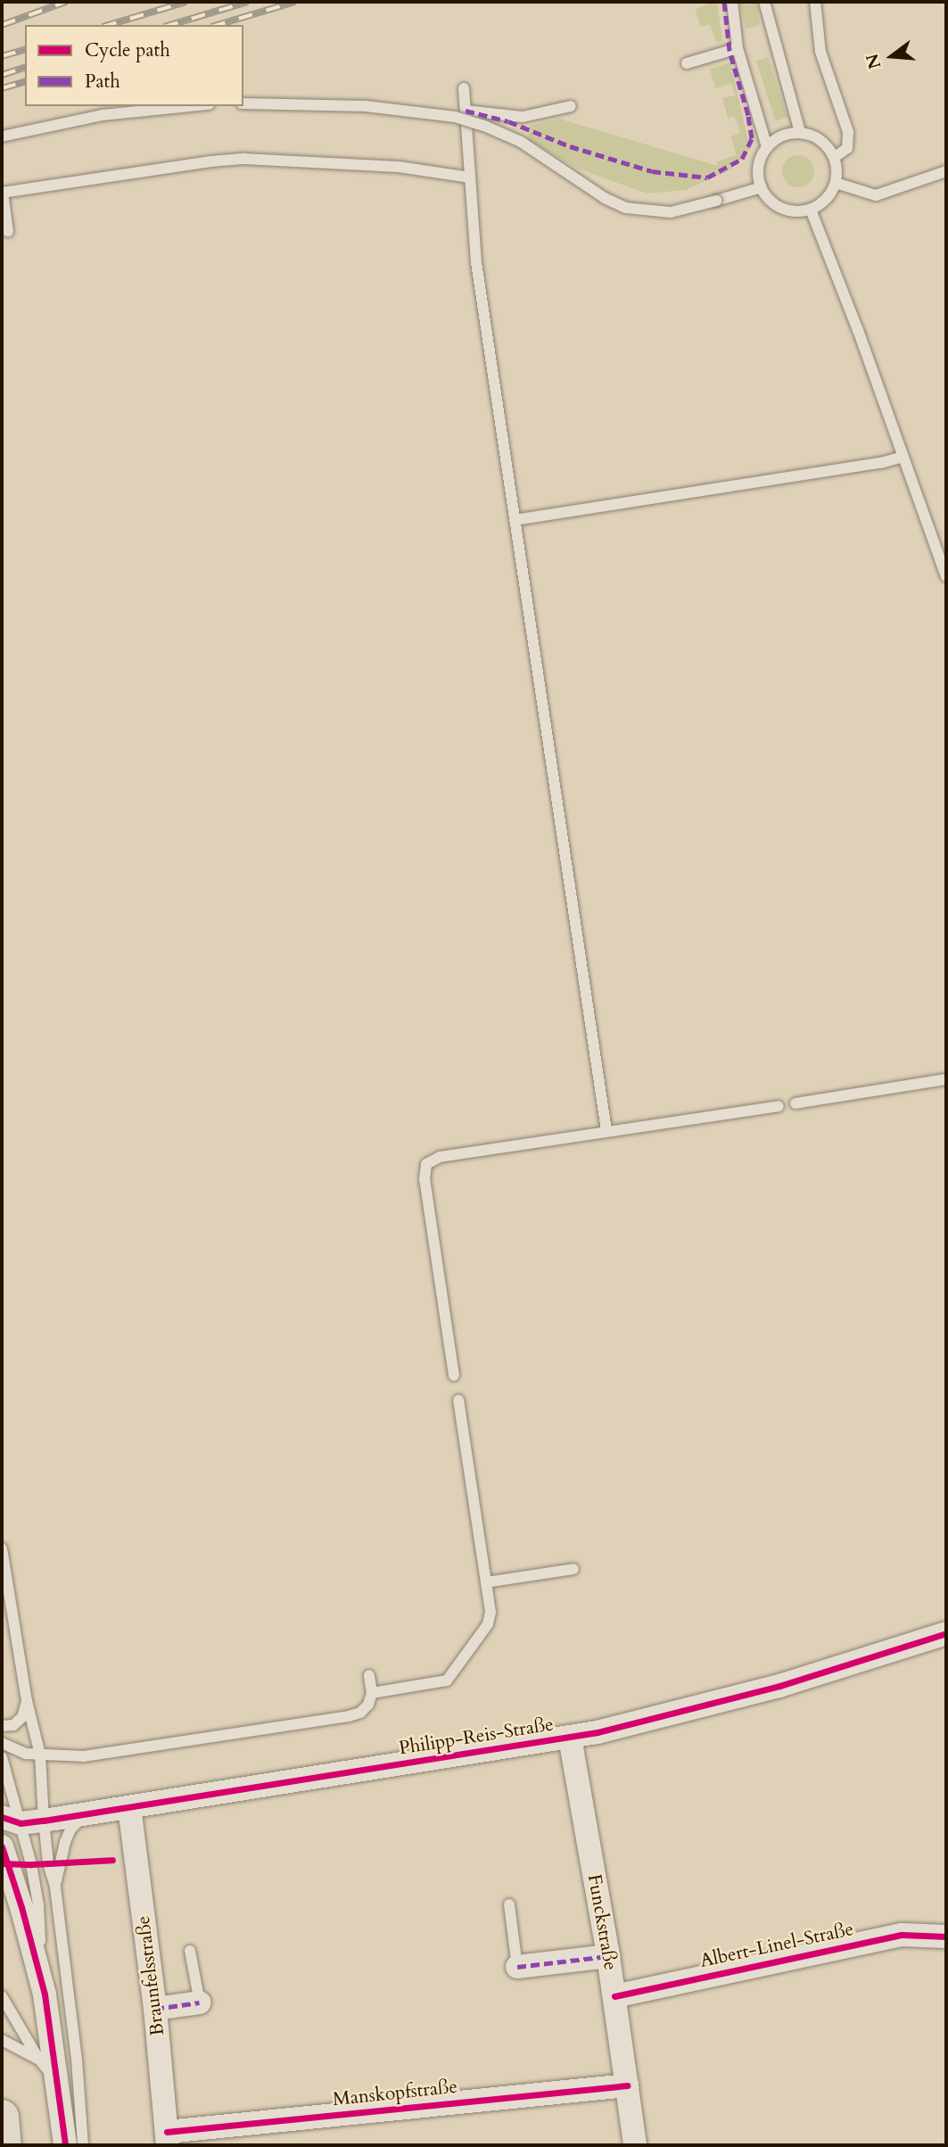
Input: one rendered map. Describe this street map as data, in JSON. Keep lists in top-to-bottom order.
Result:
{
  "streets": {
    "street": [
      "Philipp-Reis-Straße",
      "Funckstraße",
      "Albert-Linel-Straße",
      "Braunfelsstraße",
      "Manskopfstraße"
    ]
  },
  "crossings": [
    ["Philipp-Reis-Straße", "Funckstraße"],
    ["Philipp-Reis-Straße", "Braunfelsstraße"],
    ["Funckstraße", "Albert-Linel-Straße"],
    ["Funckstraße", "Manskopfstraße"],
    ["Braunfelsstraße", "Manskopfstraße"]
  ],
  "legend": ["Cycle path", "Path"],
  "north": "left"
}
